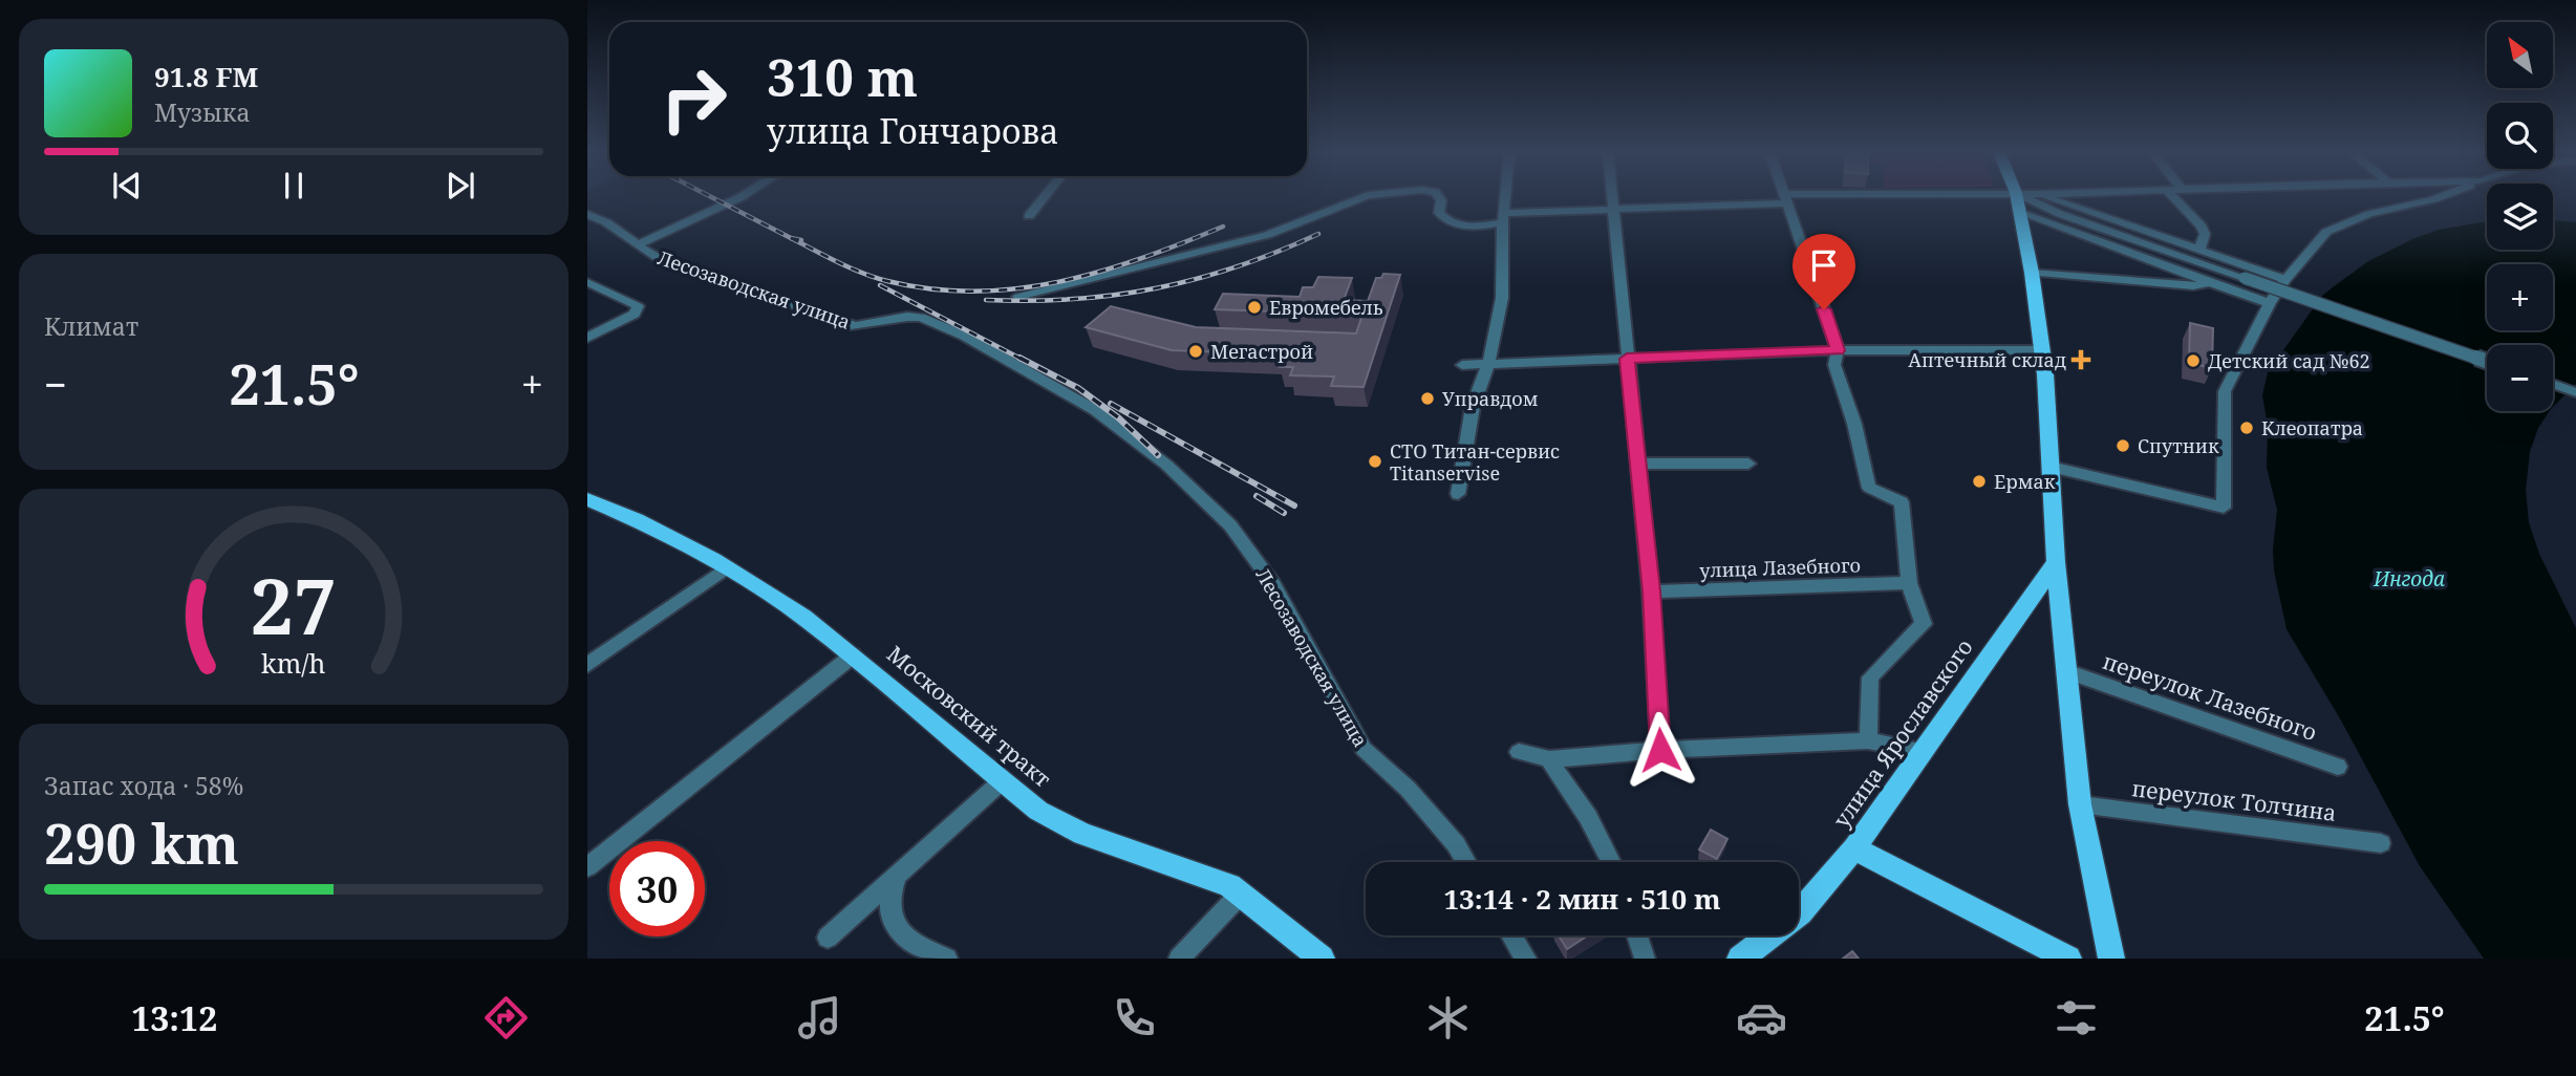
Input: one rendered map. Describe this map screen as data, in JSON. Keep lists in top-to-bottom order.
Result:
{
  "streets": {
    "main road": ["Московский тракт", "улица Ярославского"],
    "street": [
      "Лесозаводская улица",
      "улица Лазебного",
      "переулок Лазебного",
      "переулок Толчина"
    ]
  },
  "water": ["Ингода"],
  "places": {
    "other": [
      "Евромебель",
      "Мегастрой",
      "Детский сад №62",
      "Управдом",
      "Клеопатра",
      "Спутник",
      "СТО Титан-сервис Titanservise",
      "Ермак"
    ],
    "health": ["Аптечный склад"]
  },
  "north": "top left",
  "page": {
    "map_buttons": ["+", "−"],
    "turn": ["310 m", "улица Гончарова"],
    "song": ["91.8 FM", "Музыка"],
    "tile": [
      "Климат",
      ["Запас хода · 58%", "290 km"]
    ],
    "heat": ["−", "21.5°", "+"],
    "limit": "30",
    "trip": "13:14 · 2 мин · 510 m",
    "tabs": ["13:12", "21.5°"],
    "gauge": ["27", "km/h"]
  }
}
